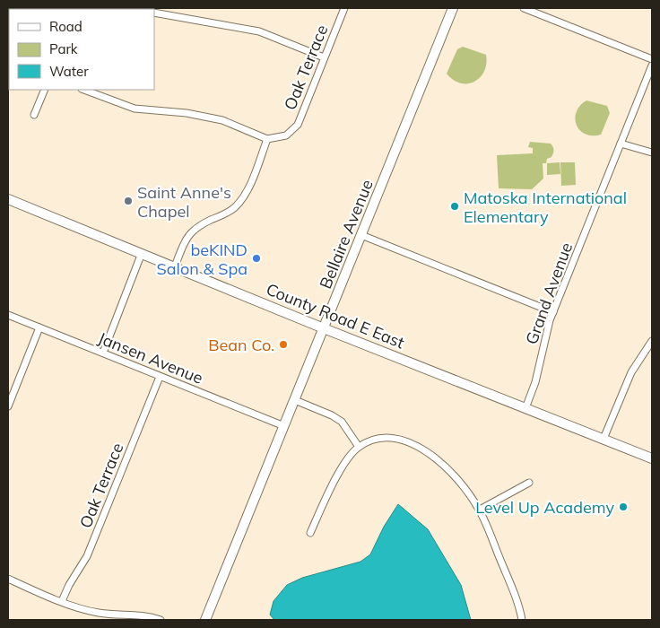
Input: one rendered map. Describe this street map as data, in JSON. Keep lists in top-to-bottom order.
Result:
{
  "streets": {
    "main road": ["Bellaire Avenue", "County Road E East"],
    "street": ["Oak Terrace", "Grand Avenue", "Jansen Avenue"]
  },
  "crossings": [
    ["Oak Terrace", "Jansen Avenue"],
    ["Bellaire Avenue", "County Road E East"],
    ["Bellaire Avenue", "Jansen Avenue"],
    ["Grand Avenue", "County Road E East"]
  ],
  "places": [
    "Saint Anne's Chapel",
    "Matoska International Elementary",
    "beKIND Salon & Spa",
    "Bean Co.",
    "Level Up Academy"
  ],
  "legend": ["Road", "Park", "Water"]
}
